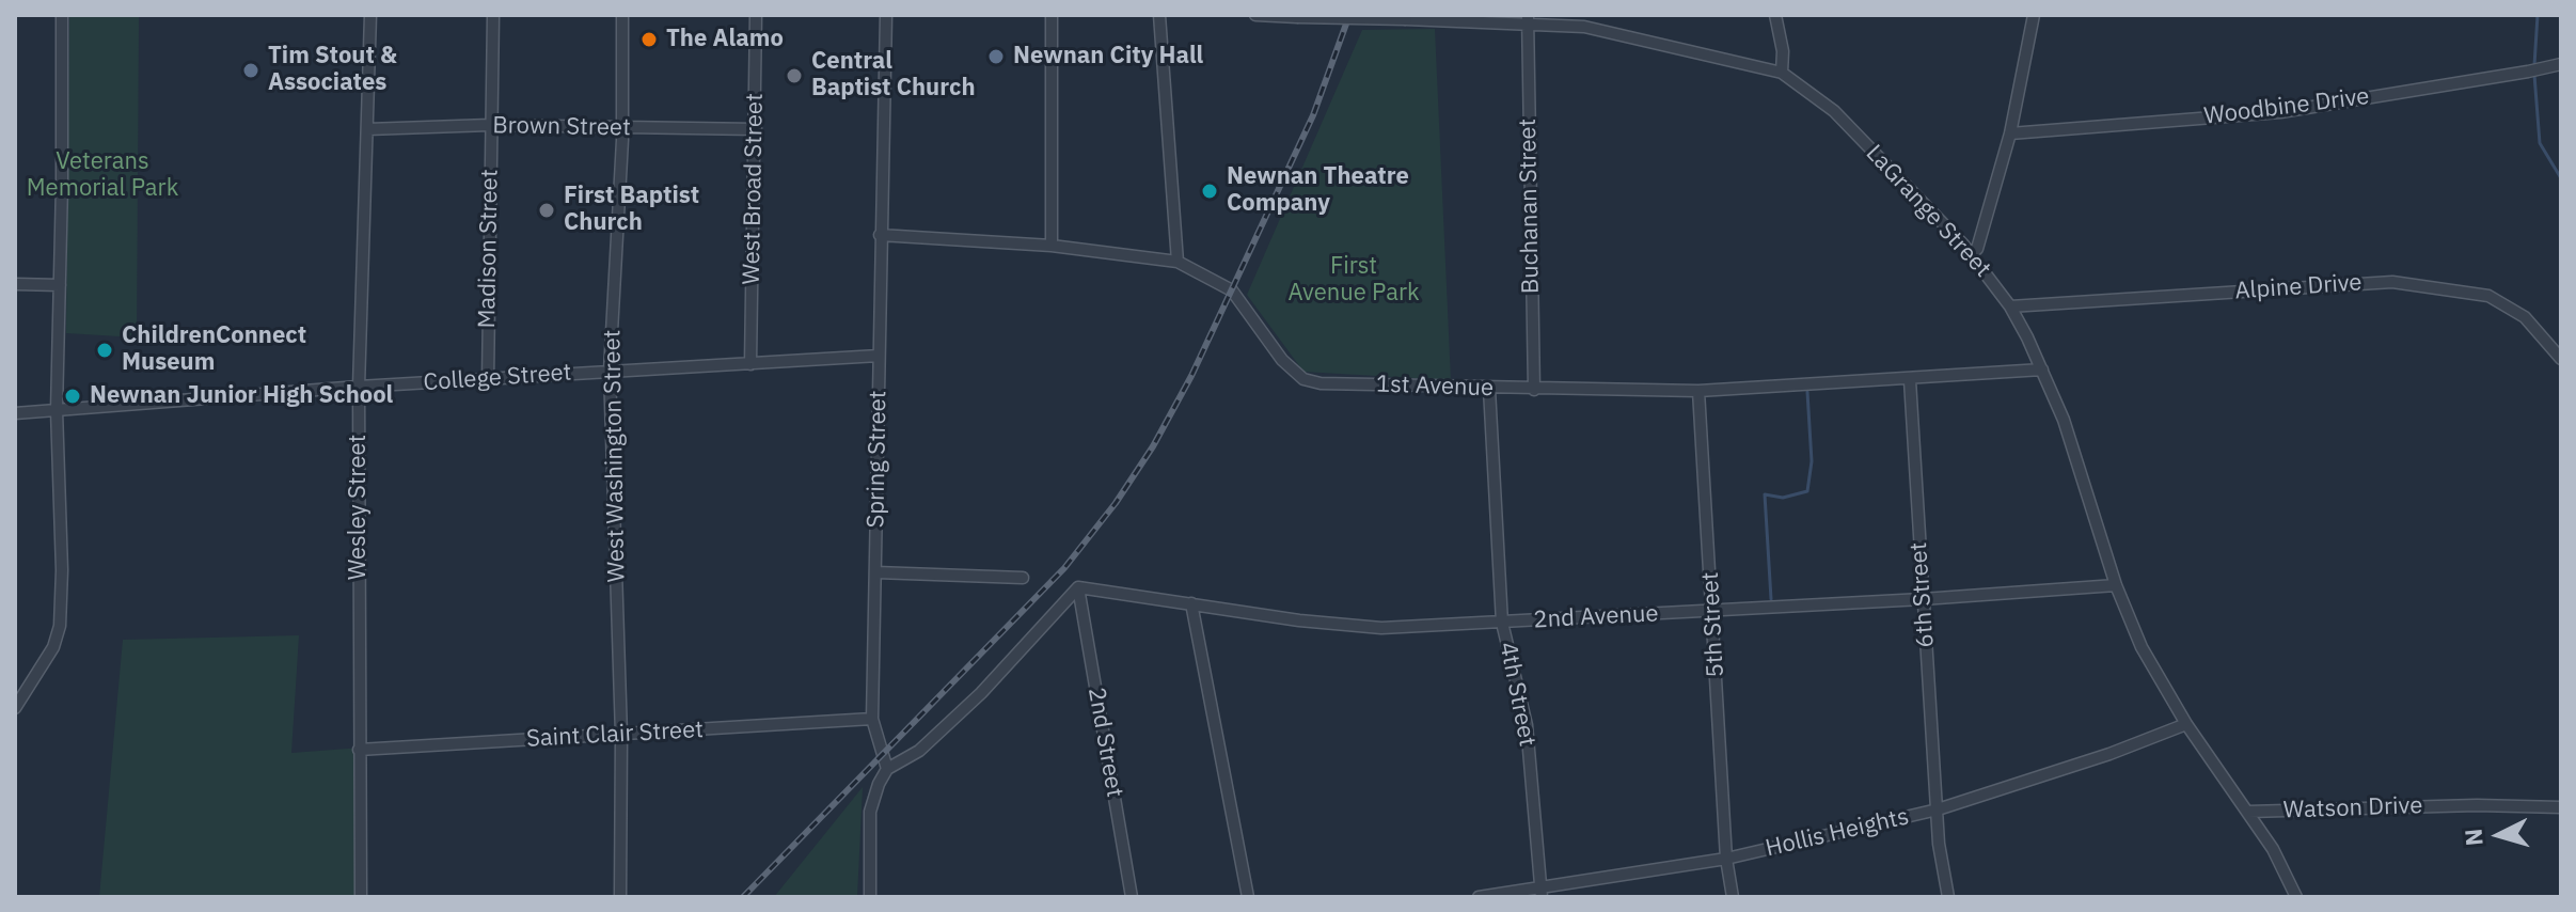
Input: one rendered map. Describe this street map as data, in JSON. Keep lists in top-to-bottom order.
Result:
{
  "streets": {
    "street": [
      "Woodbine Drive",
      "Brown Street",
      "West Broad Street",
      "Buchanan Street",
      "LaGrange Street",
      "Madison Street",
      "Alpine Drive",
      "College Street",
      "1st Avenue",
      "West Washington Street",
      "Spring Street",
      "Wesley Street",
      "6th Street",
      "2nd Avenue",
      "5th Street",
      "4th Street",
      "Saint Clair Street",
      "2nd Street",
      "Watson Drive",
      "Hollis Heights"
    ]
  },
  "crossings": [
    ["Brown Street", "West Broad Street"],
    ["Brown Street", "Madison Street"],
    ["Brown Street", "West Washington Street"],
    ["Brown Street", "Wesley Street"],
    ["West Broad Street", "College Street"],
    ["Buchanan Street", "LaGrange Street"],
    ["Buchanan Street", "1st Avenue"],
    ["LaGrange Street", "Alpine Drive"],
    ["LaGrange Street", "1st Avenue"],
    ["LaGrange Street", "2nd Avenue"],
    ["LaGrange Street", "Watson Drive"],
    ["LaGrange Street", "Hollis Heights"],
    ["Madison Street", "College Street"],
    ["College Street", "West Washington Street"],
    ["College Street", "Spring Street"],
    ["College Street", "Wesley Street"],
    ["1st Avenue", "Spring Street"],
    ["1st Avenue", "6th Street"],
    ["1st Avenue", "5th Street"],
    ["1st Avenue", "4th Street"],
    ["West Washington Street", "Saint Clair Street"],
    ["Spring Street", "Saint Clair Street"],
    ["Wesley Street", "Saint Clair Street"],
    ["6th Street", "2nd Avenue"],
    ["6th Street", "Hollis Heights"],
    ["2nd Avenue", "5th Street"],
    ["2nd Avenue", "4th Street"],
    ["2nd Avenue", "2nd Street"],
    ["5th Street", "Hollis Heights"],
    ["4th Street", "Hollis Heights"]
  ],
  "parks": ["Veterans Memorial Park", "First Avenue Park"],
  "places": [
    "The Alamo",
    "Newnan City Hall",
    "Tim Stout & Associates",
    "Central Baptist Church",
    "Newnan Theatre Company",
    "First Baptist Church",
    "ChildrenConnect Museum",
    "Newnan Junior High School"
  ],
  "north": "left"
}
